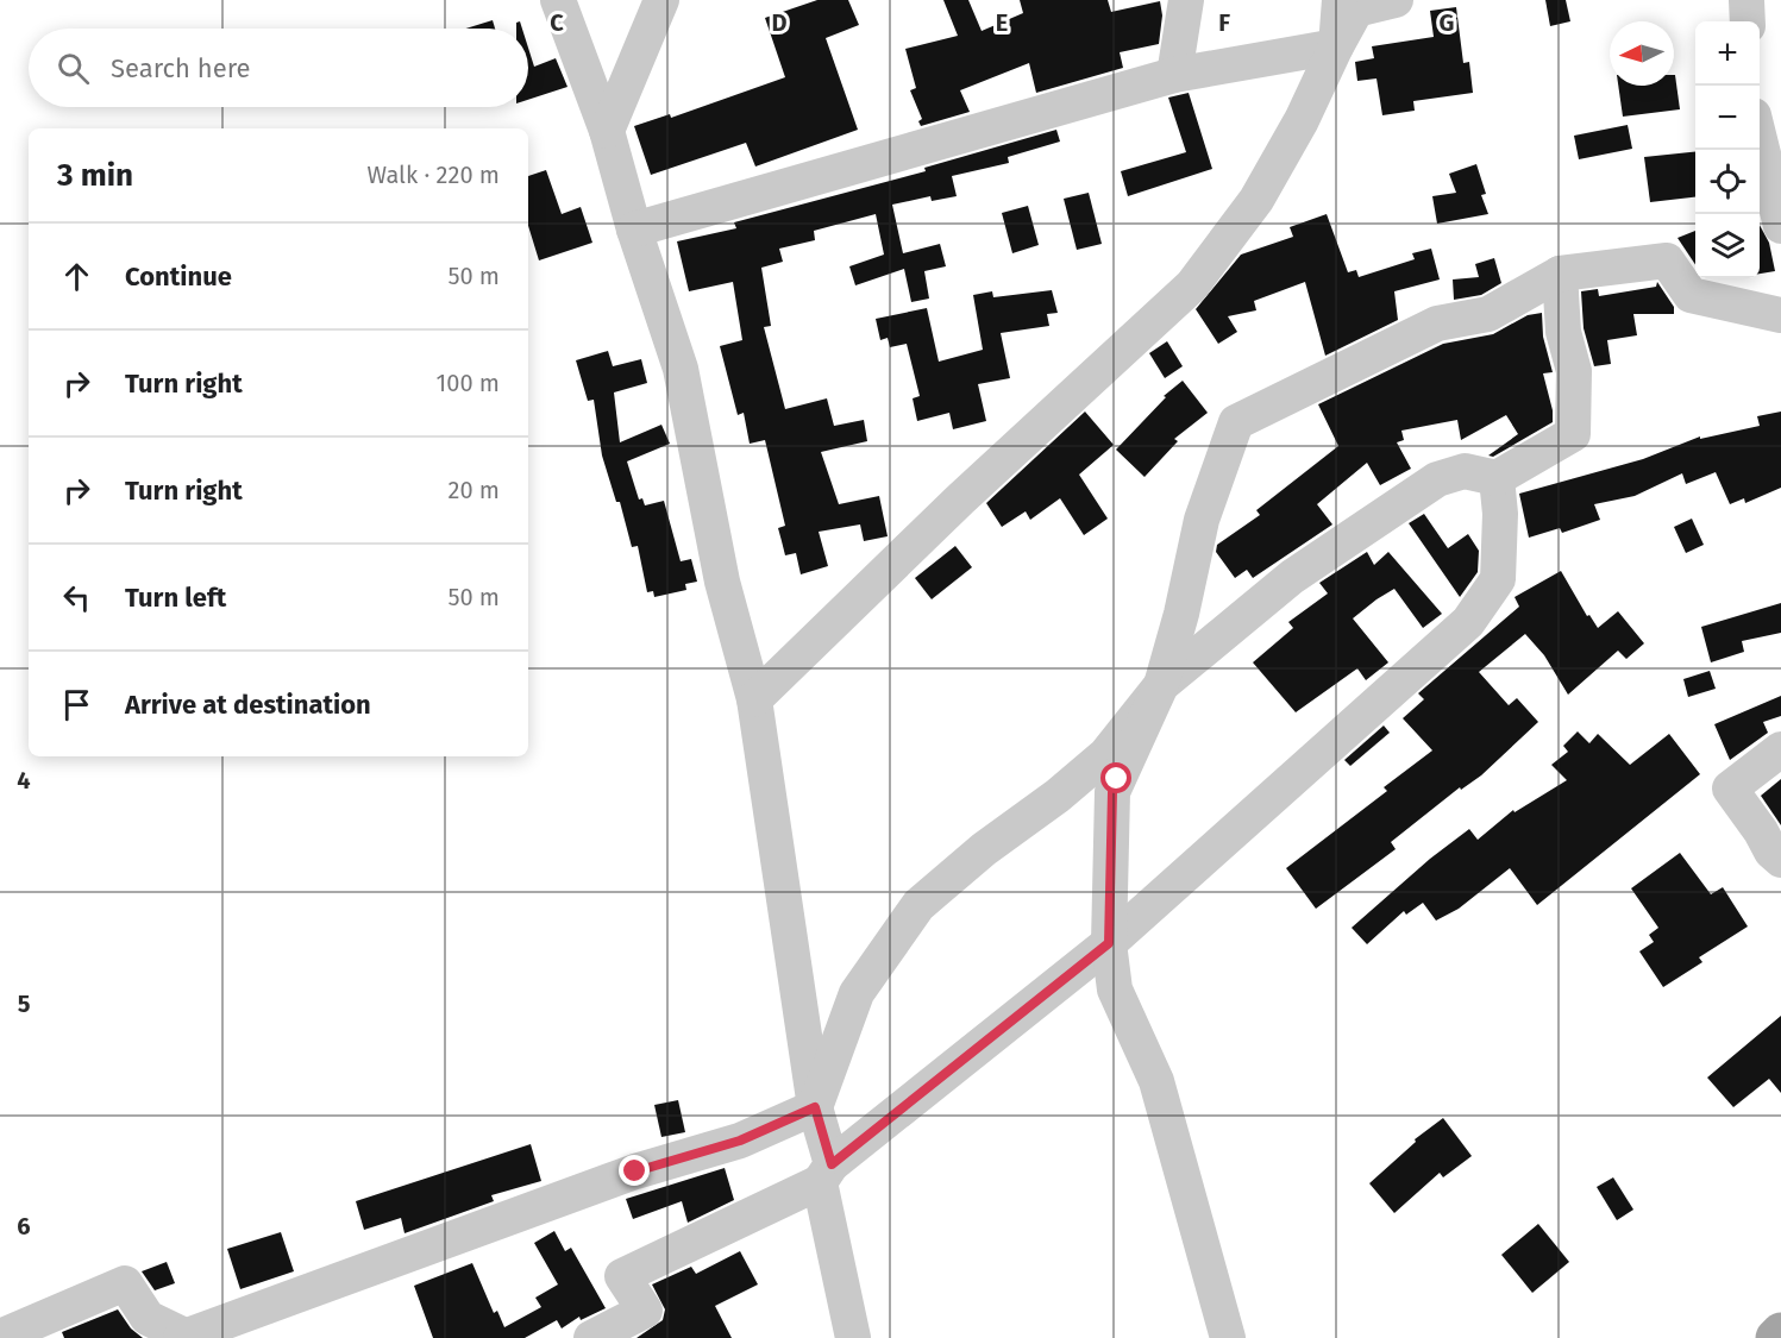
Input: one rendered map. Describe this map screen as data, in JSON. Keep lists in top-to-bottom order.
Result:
{
  "north": "left",
  "page": {
    "map_buttons": ["+", "−"],
    "search": "Search here",
    "heading": ["3 min", "Walk · 220 m"],
    "list": [
      ["Continue", "50 m"],
      ["Turn right", "100 m"],
      ["Turn right", "20 m"],
      ["Turn left", "50 m"],
      "Arrive at destination"
    ]
  },
  "grid": {
    "columns": [
      "C",
      "D",
      "E",
      "F",
      "G"
    ],
    "rows": ["4", "5", "6"]
  }
}
